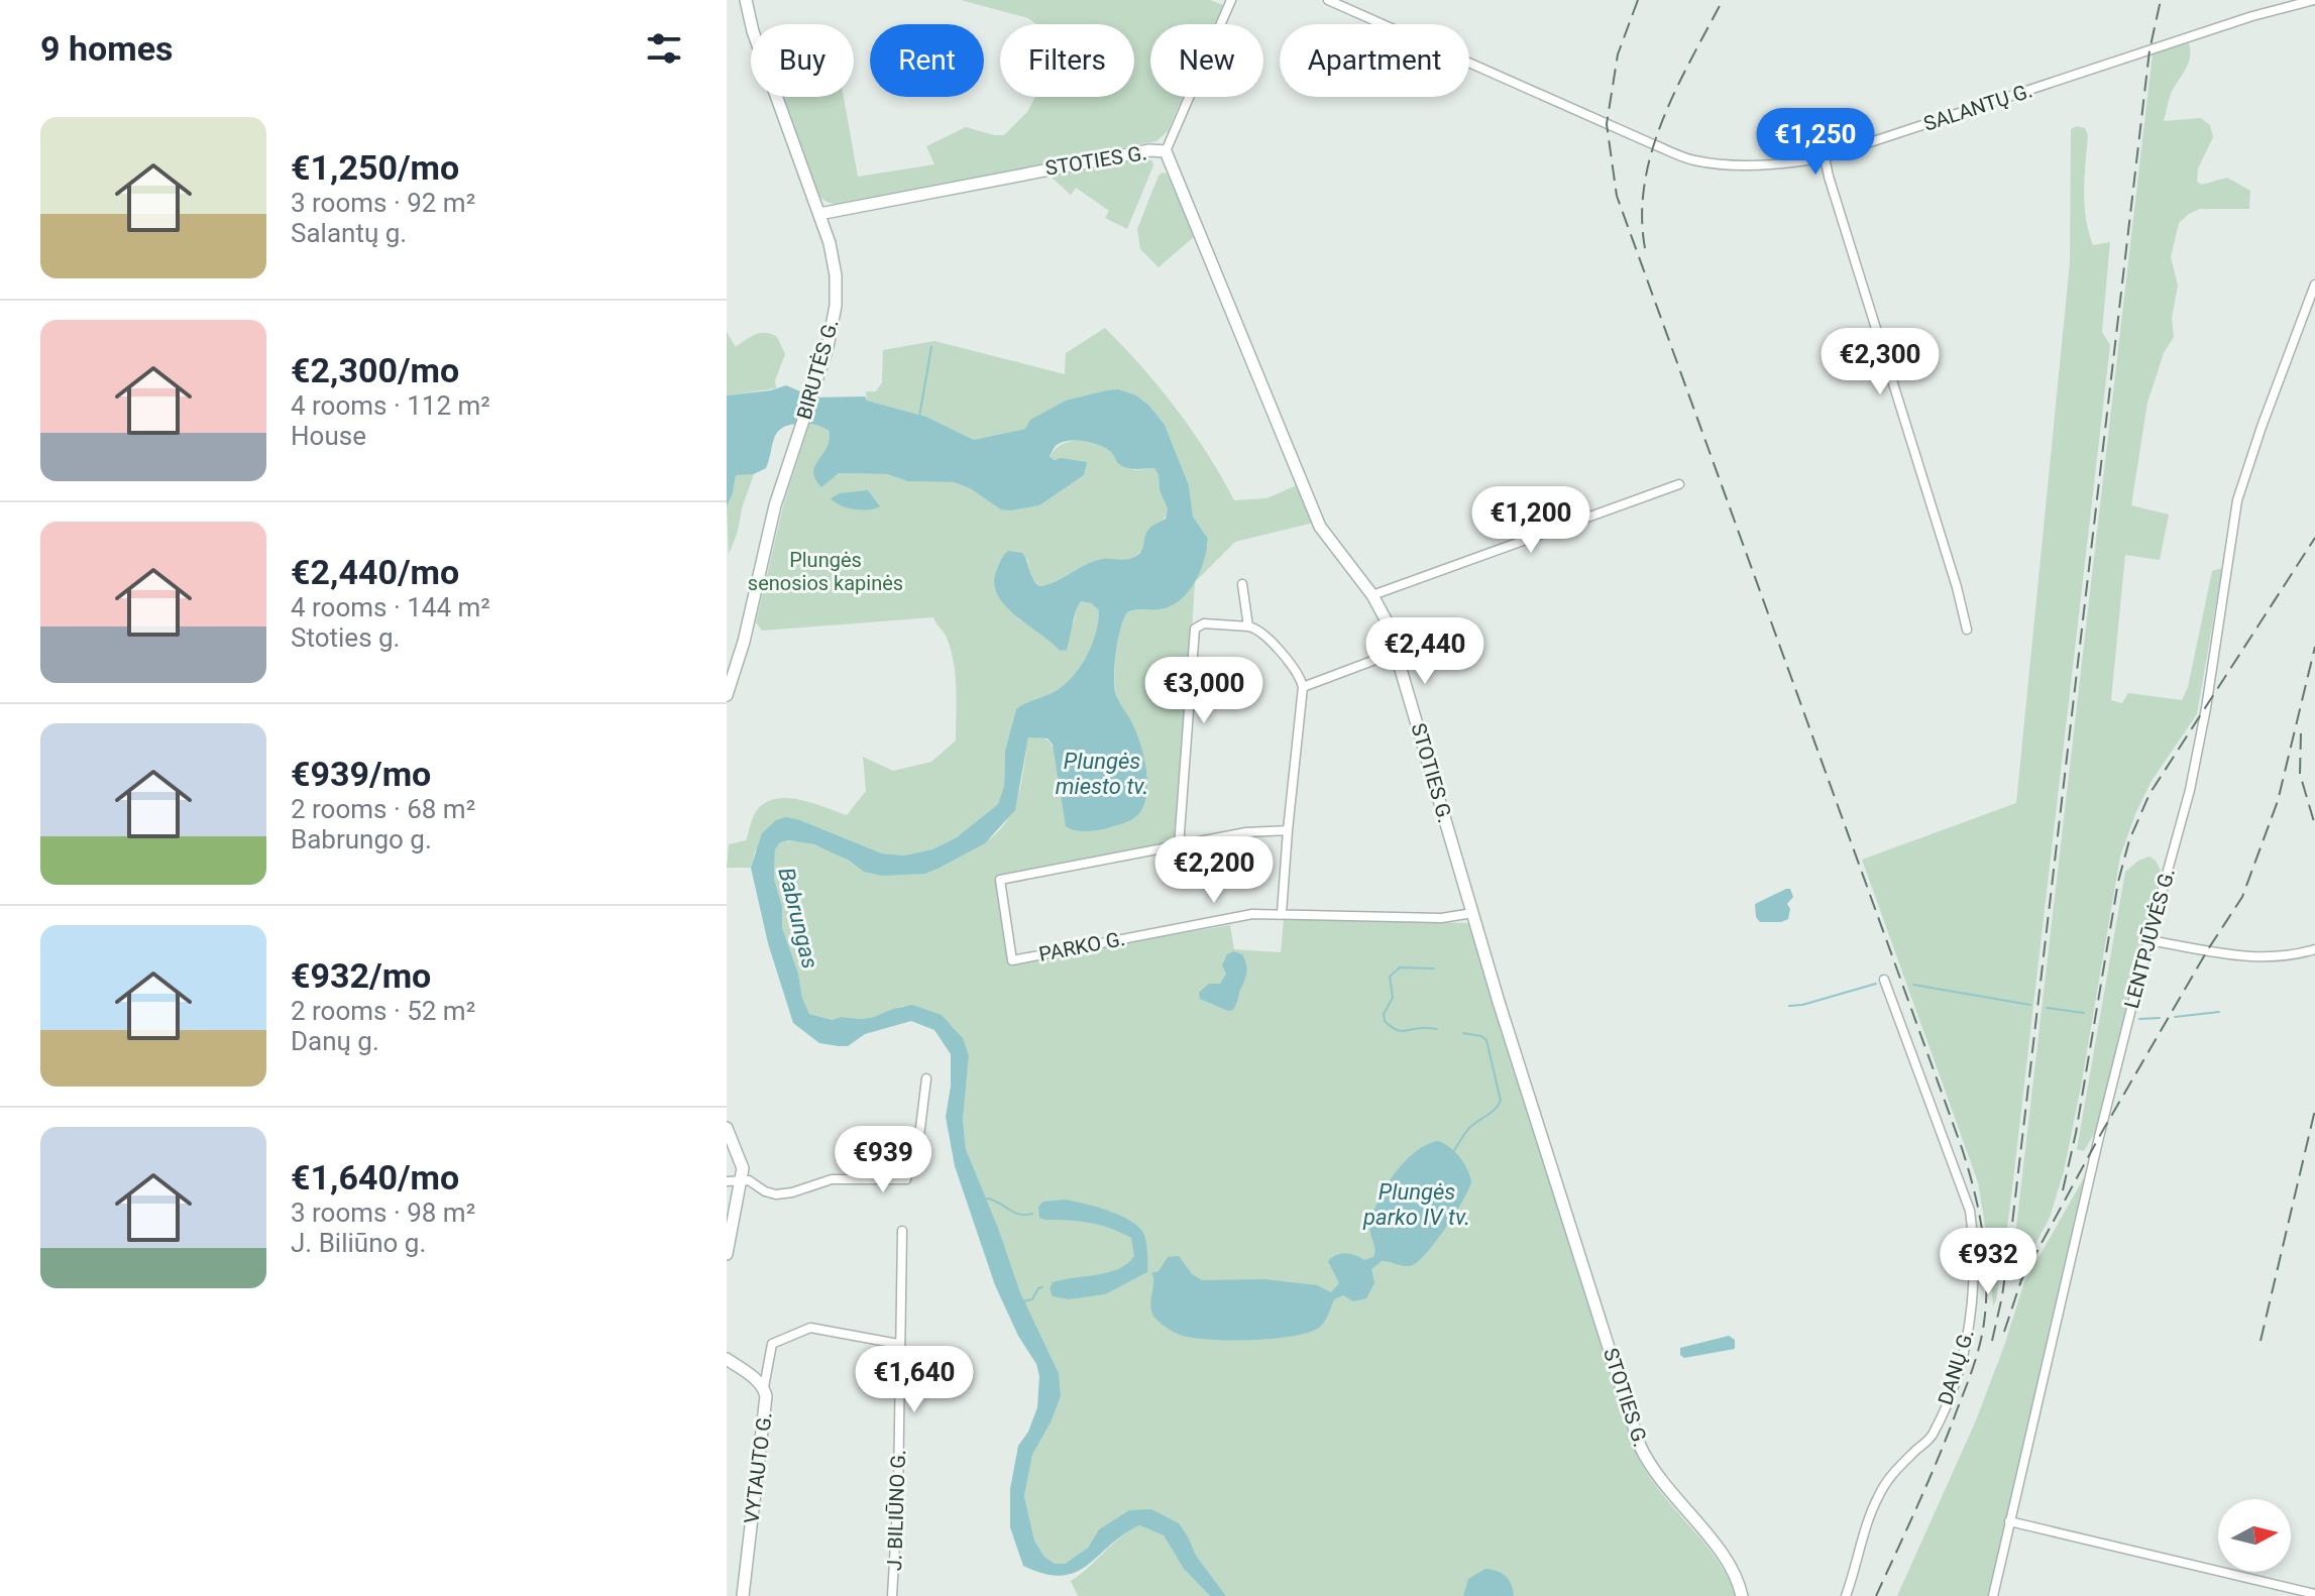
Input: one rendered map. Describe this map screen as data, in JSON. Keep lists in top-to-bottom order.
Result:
{
  "streets": {
    "main road": ["STOTIES G.", "BIRUTĖS G.", "VYTAUTO G."],
    "street": [
      "SALANTŲ G.",
      "LENTPJŪVĖS G.",
      "PARKO G.",
      "DANŲ G.",
      "J. BILIŪNO G."
    ]
  },
  "crossings": [
    ["STOTIES G.", "BIRUTĖS G."],
    ["STOTIES G.", "PARKO G."]
  ],
  "water": ["Plungės miesto tv.", "Babrungas", "Plungės parko IV tv."],
  "parks": ["Plungės senosios kapinės"],
  "north": "right",
  "page": {
    "heading": "9 homes",
    "chip": [
      "Buy",
      "Rent",
      "Filters",
      "New",
      "Apartment"
    ],
    "list": [
      {
        "name": "€1,250/mo",
        "note": "3 rooms · 92 m² · Salantų g."
      },
      {
        "name": "€2,300/mo",
        "note": "4 rooms · 112 m² · House"
      },
      {
        "name": "€2,440/mo",
        "note": "4 rooms · 144 m² · Stoties g."
      },
      {
        "name": "€939/mo",
        "note": "2 rooms · 68 m² · Babrungo g."
      },
      {
        "name": "€932/mo",
        "note": "2 rooms · 52 m² · Danų g."
      },
      {
        "name": "€1,640/mo",
        "note": "3 rooms · 98 m² · J. Biliūno g."
      }
    ],
    "price": [
      "€1,250",
      "€2,300",
      "€1,200",
      "€2,440",
      "€3,000",
      "€2,200",
      "€939",
      "€932",
      "€1,640"
    ]
  }
}
